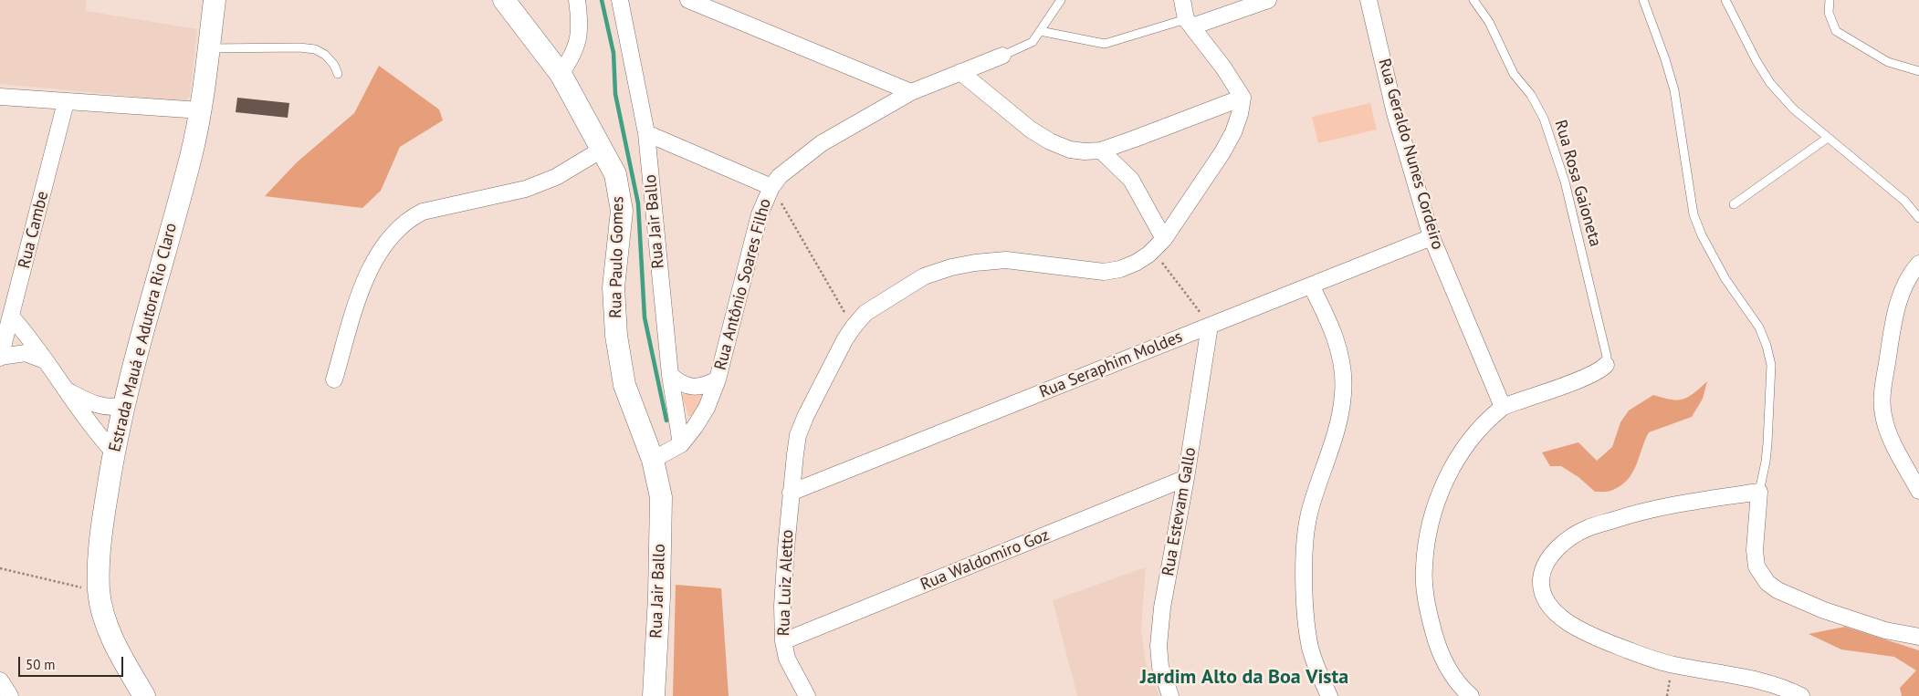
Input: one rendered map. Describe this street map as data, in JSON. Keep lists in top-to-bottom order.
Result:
{
  "streets": {
    "main road": ["Rua Jair Ballo", "Rua Paulo Gomes", "Estrada Mauá e Adutora Rio Claro"],
    "street": [
      "Rua Geraldo Nunes Cordeiro",
      "Rua Cambe",
      "Rua Antônio Soares Filho",
      "Rua Seraphim Moldes",
      "Rua Estevam Gallo",
      "Rua Waldomiro Goz",
      "Rua Luiz Aletto"
    ],
    "lane": ["Rua Rosa Gaioneta"]
  },
  "crossings": [
    ["Rua Geraldo Nunes Cordeiro", "Rua Seraphim Moldes"],
    ["Rua Jair Ballo", "Rua Paulo Gomes"],
    ["Rua Jair Ballo", "Rua Antônio Soares Filho"],
    ["Rua Paulo Gomes", "Rua Antônio Soares Filho"],
    ["Rua Seraphim Moldes", "Rua Estevam Gallo"],
    ["Rua Seraphim Moldes", "Rua Luiz Aletto"],
    ["Rua Estevam Gallo", "Rua Waldomiro Goz"],
    ["Rua Waldomiro Goz", "Rua Luiz Aletto"]
  ],
  "districts": ["Jardim Alto da Boa Vista"],
  "scale_bar": "50 m"
}
